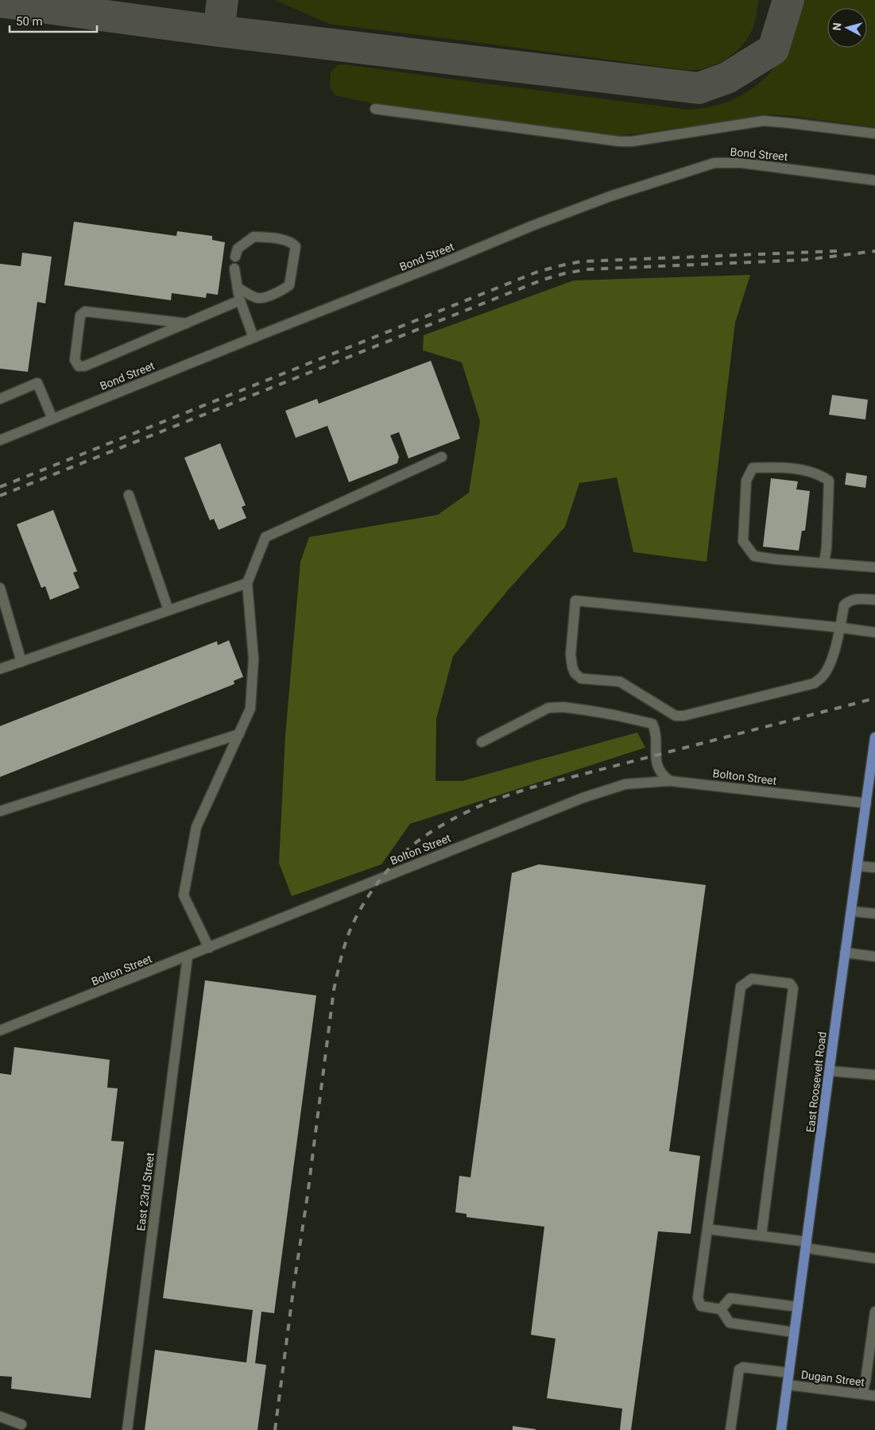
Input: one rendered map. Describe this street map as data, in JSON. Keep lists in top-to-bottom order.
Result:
{
  "streets": {
    "main road": ["East Roosevelt Road"],
    "street": [
      "Bond Street",
      "Bolton Street",
      "East 23rd Street",
      "Dugan Street"
    ]
  },
  "crossings": [
    ["Bolton Street", "East Roosevelt Road"],
    ["Bolton Street", "East 23rd Street"],
    ["East Roosevelt Road", "Dugan Street"]
  ],
  "scale_bar": "50 m",
  "north": "left"
}
